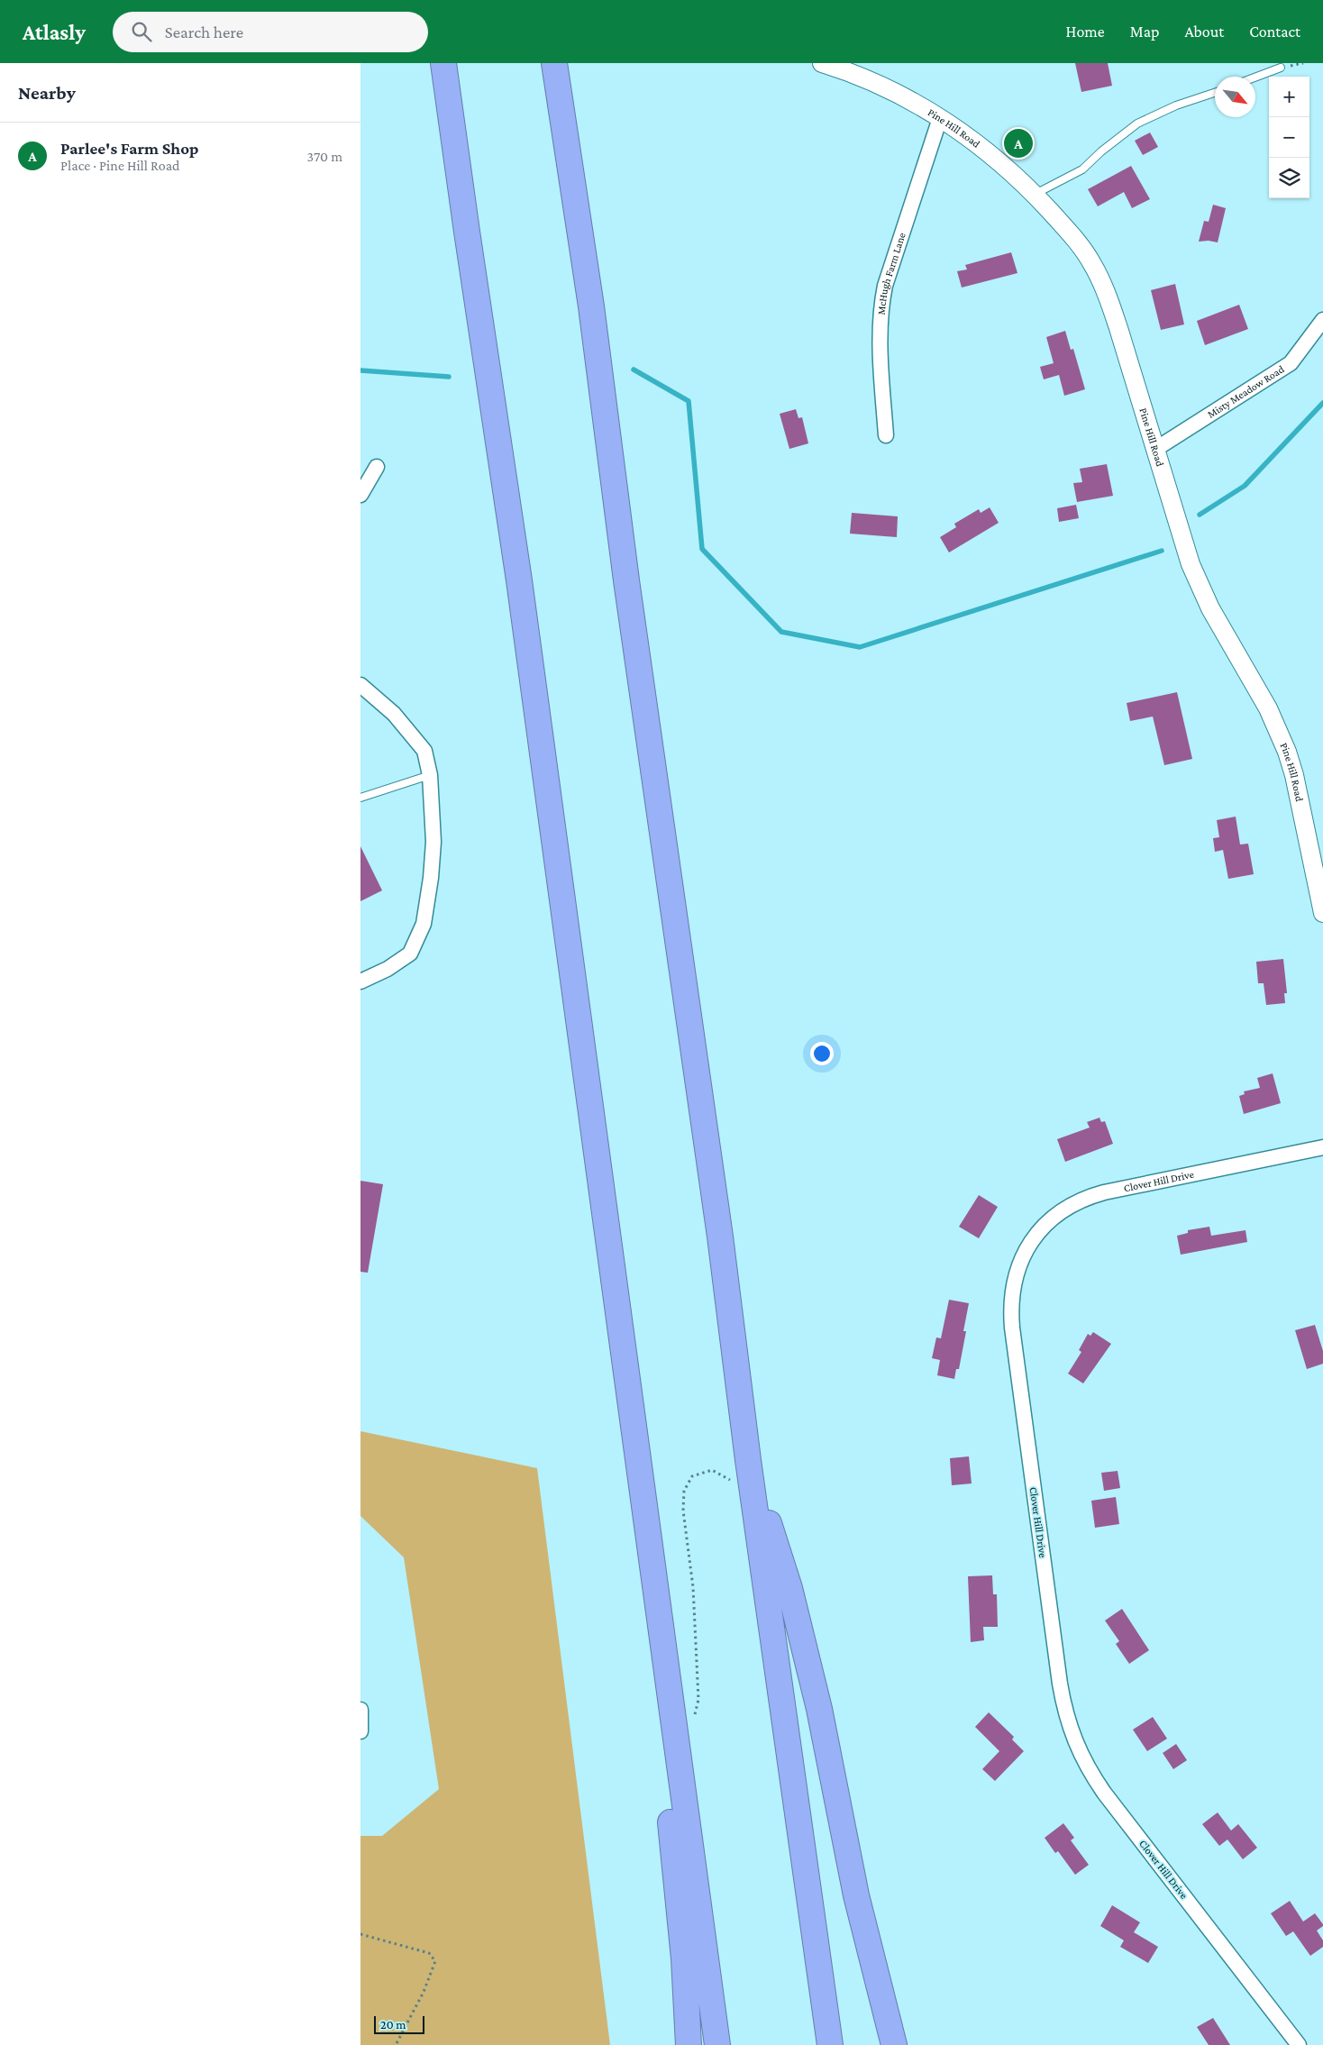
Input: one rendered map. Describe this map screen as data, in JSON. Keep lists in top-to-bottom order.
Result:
{
  "streets": {
    "street": [
      "Pine Hill Road",
      "McHugh Farm Lane",
      "Misty Meadow Road",
      "Clover Hill Drive"
    ]
  },
  "crossings": [
    ["Pine Hill Road", "McHugh Farm Lane"],
    ["Pine Hill Road", "Misty Meadow Road"]
  ],
  "scale_bar": "20 m",
  "north": "bottom right",
  "page": {
    "header": "Atlasly",
    "search": "Search here",
    "nav": [
      "Home",
      "Map",
      "About",
      "Contact"
    ],
    "heading": "Nearby",
    "map_buttons": ["+", "−"],
    "list": [
      {
        "mark": "A",
        "name": "Parlee's Farm Shop",
        "note": "Place · Pine Hill Road",
        "value": "370 m"
      }
    ],
    "pins": "A",
    "scale": "20 m"
  }
}
